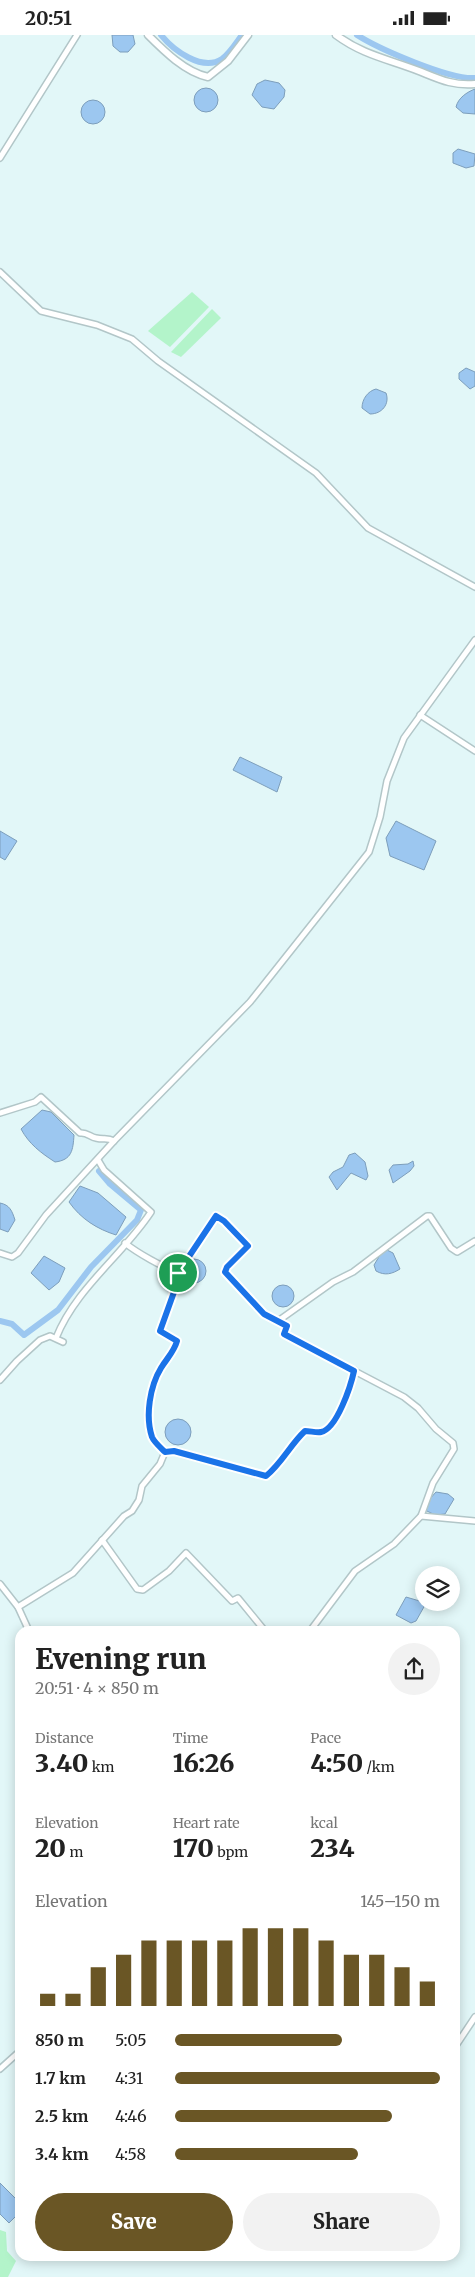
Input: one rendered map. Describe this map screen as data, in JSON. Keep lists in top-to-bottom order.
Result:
{
  "page": {
    "status": "20:51",
    "heading": ["Evening run", "20:51 · 4 × 850 m"],
    "stats": [
      ["Distance", "3.40 km"],
      ["Time", "16:26"],
      ["Pace", "4:50 /km"],
      ["Elevation", "20 m"],
      ["Heart rate", "170 bpm"],
      ["kcal", "234"]
    ],
    "chart": ["Elevation", "145–150 m"],
    "list": [
      {
        "name": "850 m",
        "note": "5:05"
      },
      {
        "name": "1.7 km",
        "note": "4:31"
      },
      {
        "name": "2.5 km",
        "note": "4:46"
      },
      {
        "name": "3.4 km",
        "note": "4:58"
      }
    ],
    "buttons": ["Save", "Share"]
  }
}
